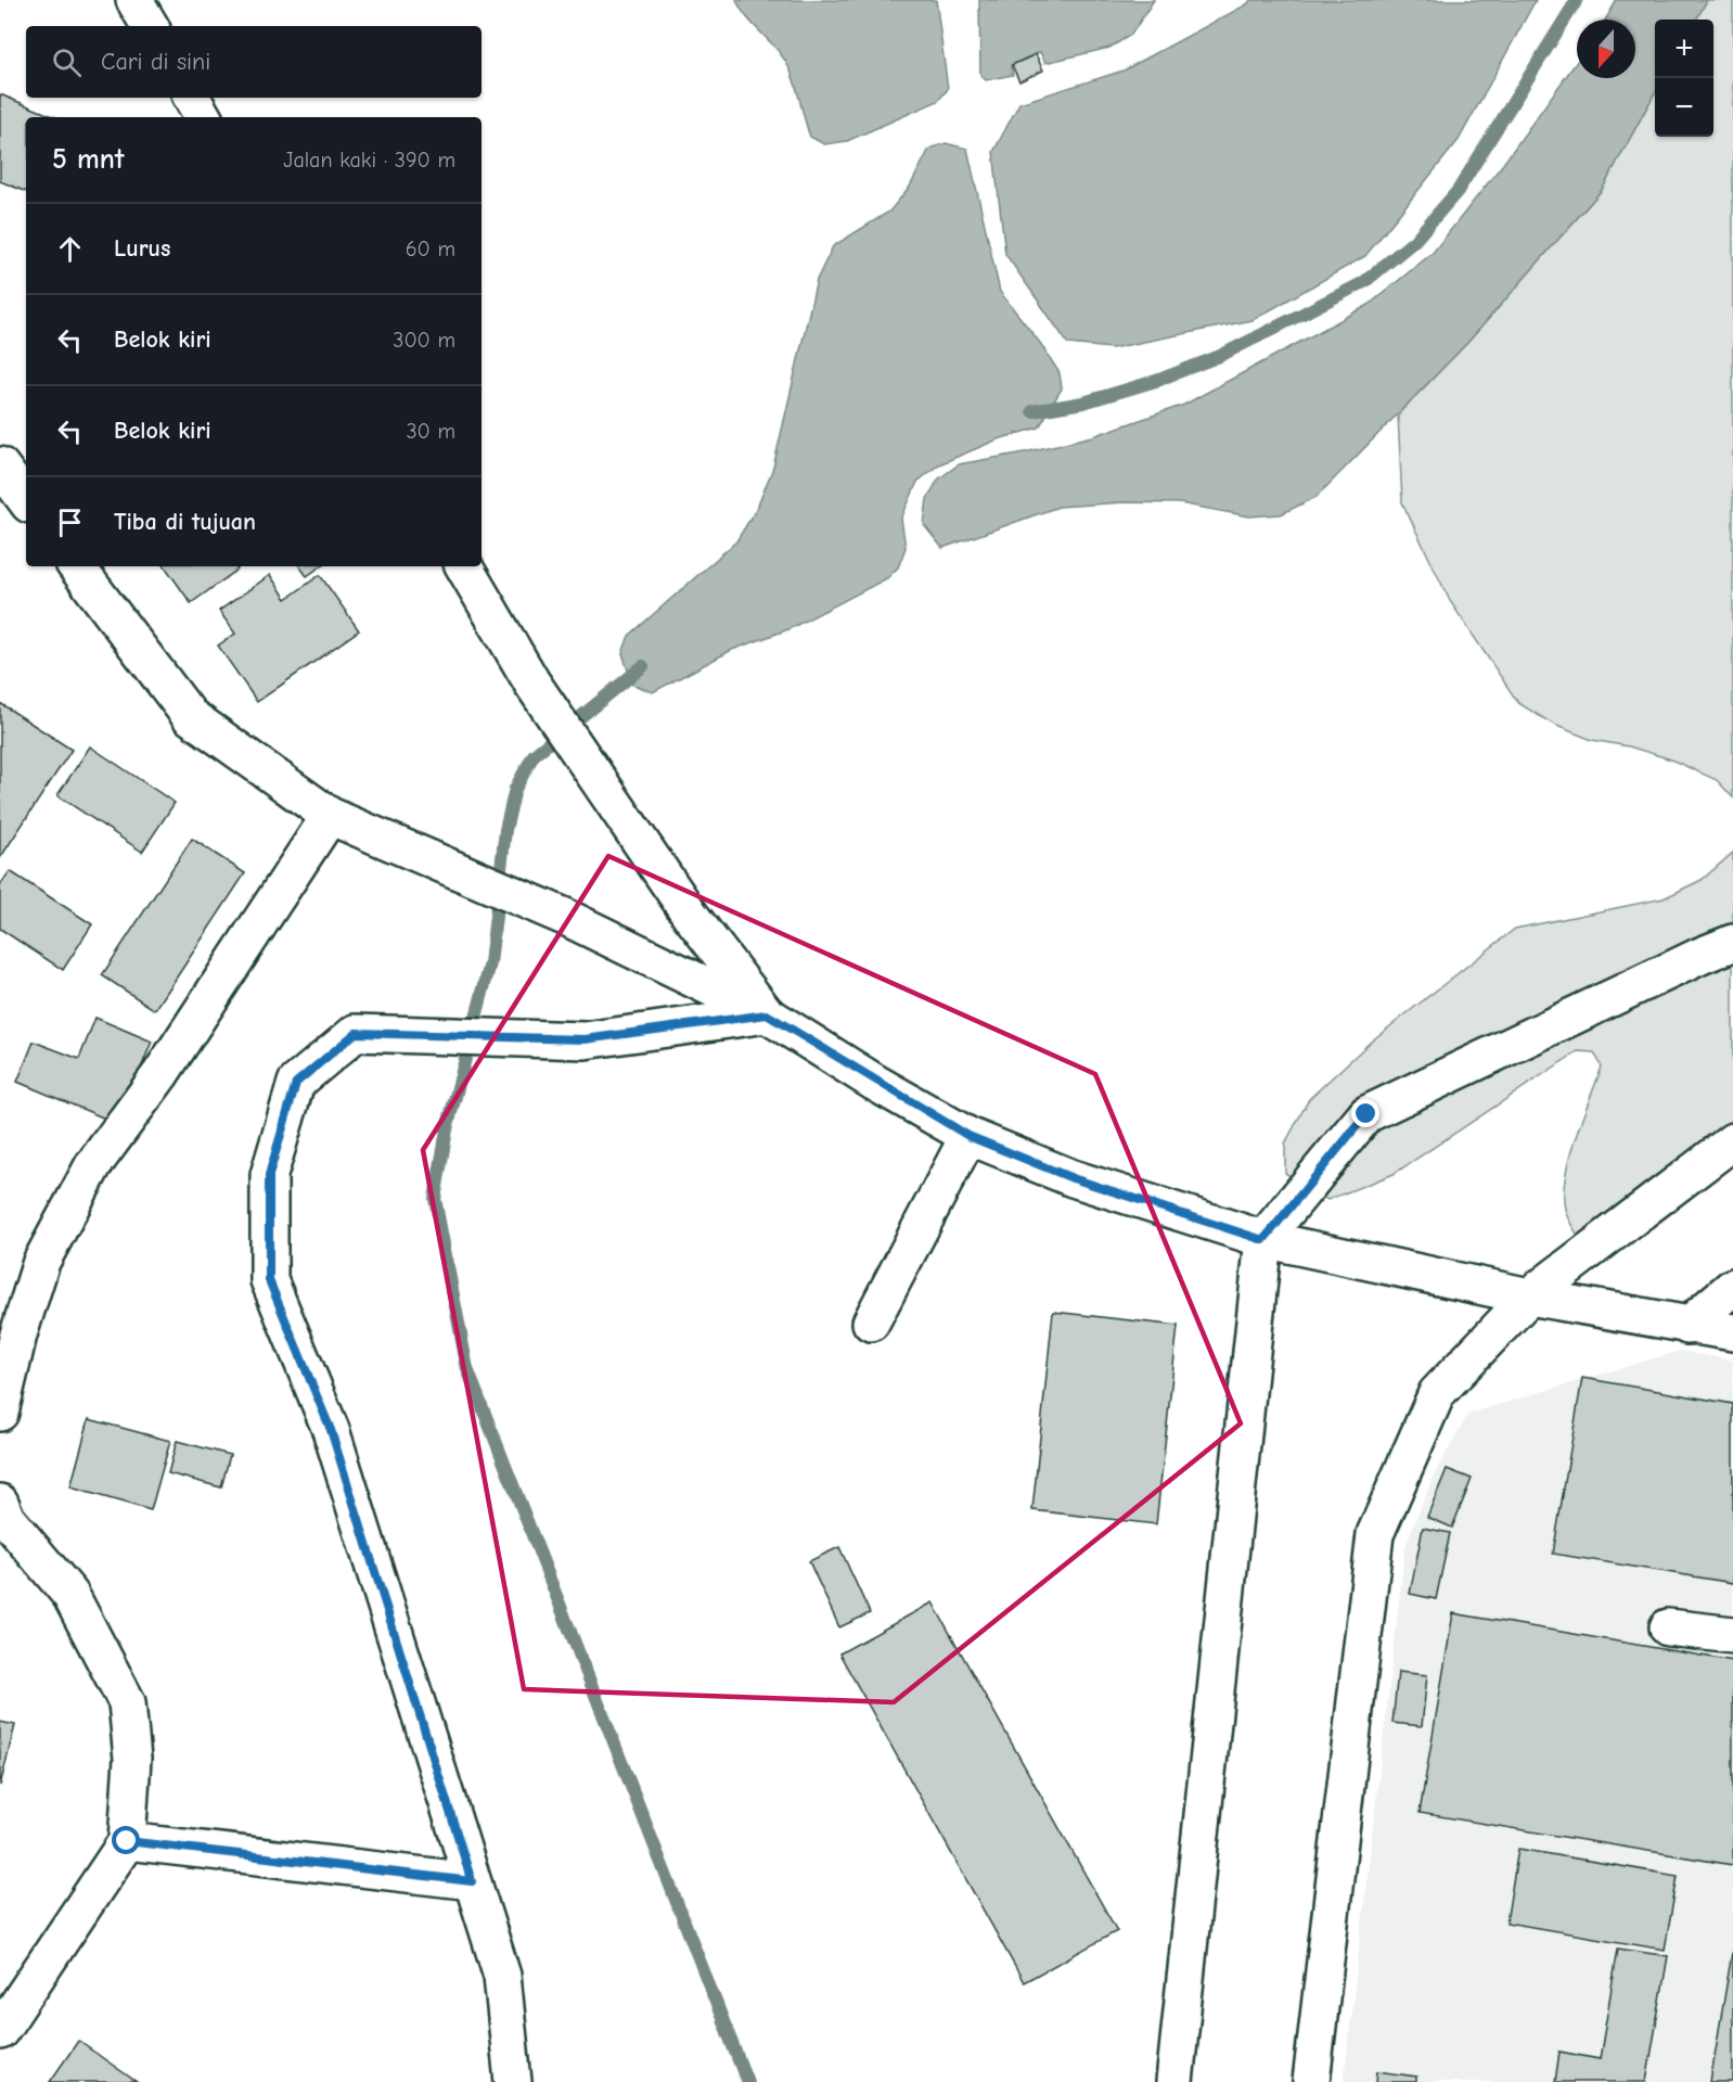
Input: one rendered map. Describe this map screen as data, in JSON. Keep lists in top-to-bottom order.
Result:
{
  "north": "bottom",
  "page": {
    "map_buttons": ["+", "−"],
    "search": "Cari di sini",
    "heading": ["5 mnt", "Jalan kaki · 390 m"],
    "list": [
      ["Lurus", "60 m"],
      ["Belok kiri", "300 m"],
      ["Belok kiri", "30 m"],
      "Tiba di tujuan"
    ]
  }
}
